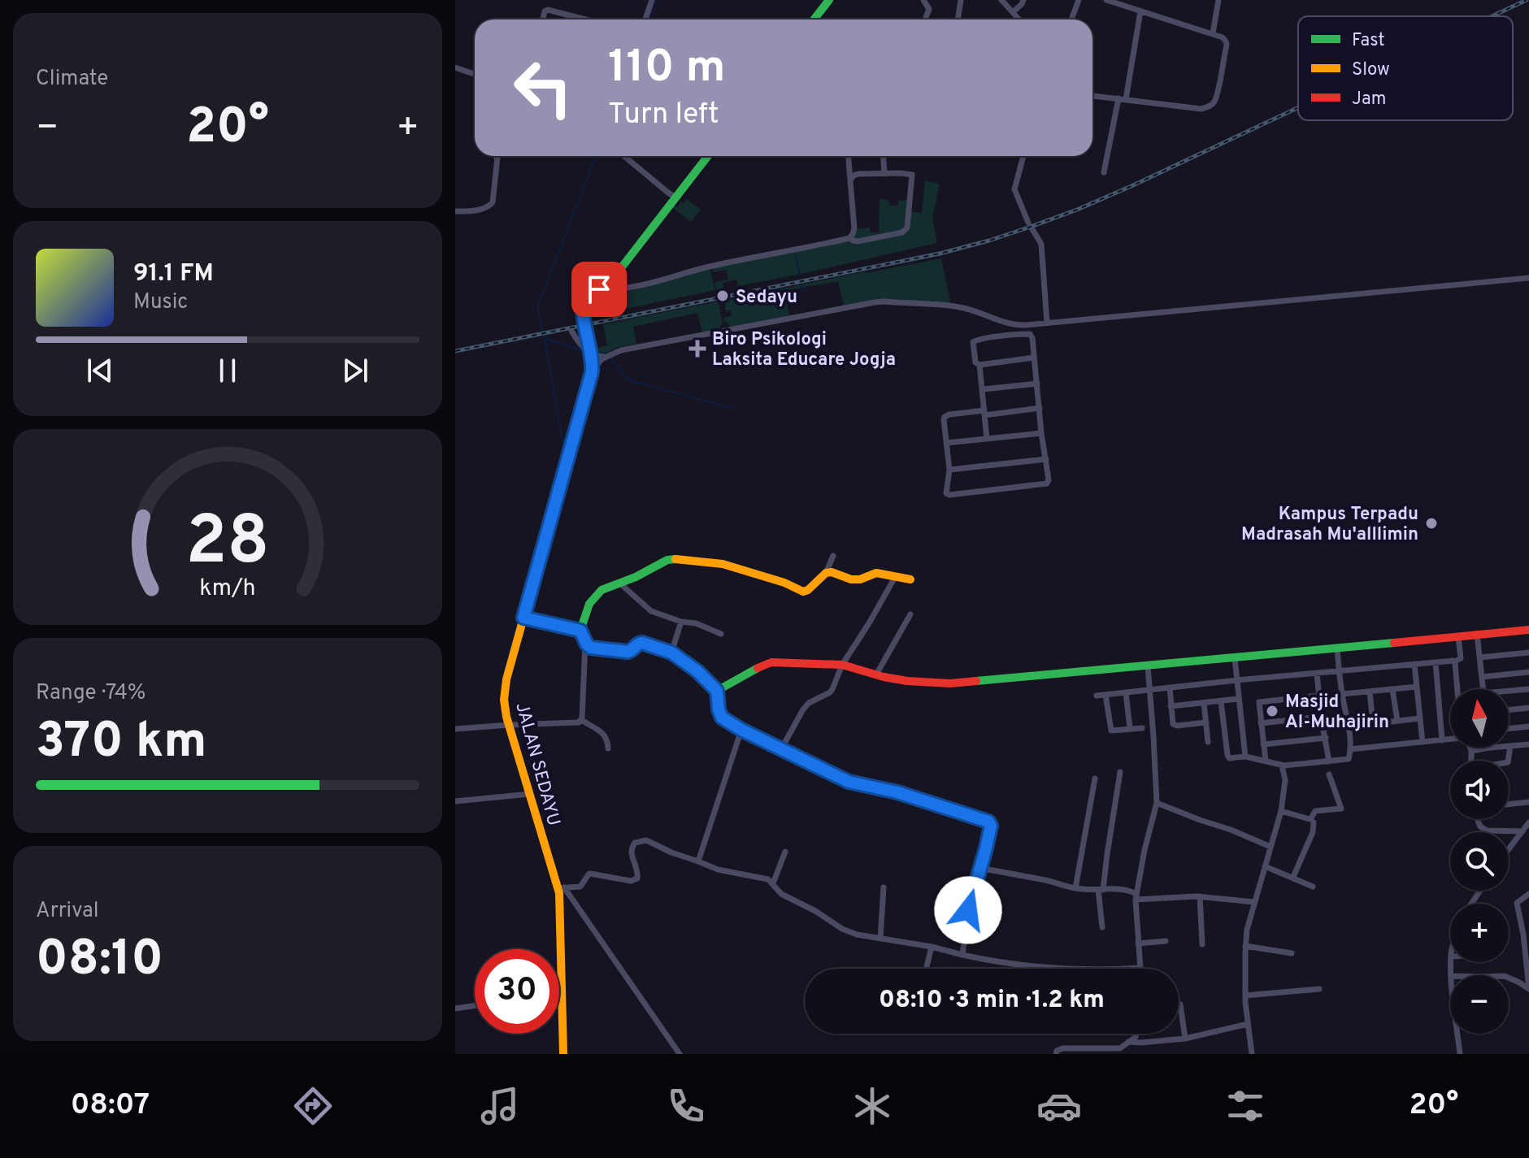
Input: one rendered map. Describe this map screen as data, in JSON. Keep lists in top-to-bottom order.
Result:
{
  "streets": {
    "street": ["JALAN SEDAYU"]
  },
  "places": {
    "other": ["Sedayu", "Kampus Terpadu Madrasah Mu'alllimin", "Masjid Al-Muhajirin"],
    "health": ["Biro Psikologi Laksita Educare Jogja"]
  },
  "legend": ["Fast", "Slow", "Jam"],
  "north": "top",
  "page": {
    "tile": [
      "Climate",
      ["Range · 74%", "370 km"],
      ["Arrival", "08:10"]
    ],
    "turn": ["110 m", "Turn left"],
    "heat": ["−", "20°", "+"],
    "song": ["91.1 FM", "Music"],
    "map_buttons": ["+", "−"],
    "limit": "30",
    "trip": "08:10 · 3 min · 1.2 km",
    "tabs": ["08:07", "20°"],
    "gauge": ["28", "km/h"]
  }
}
